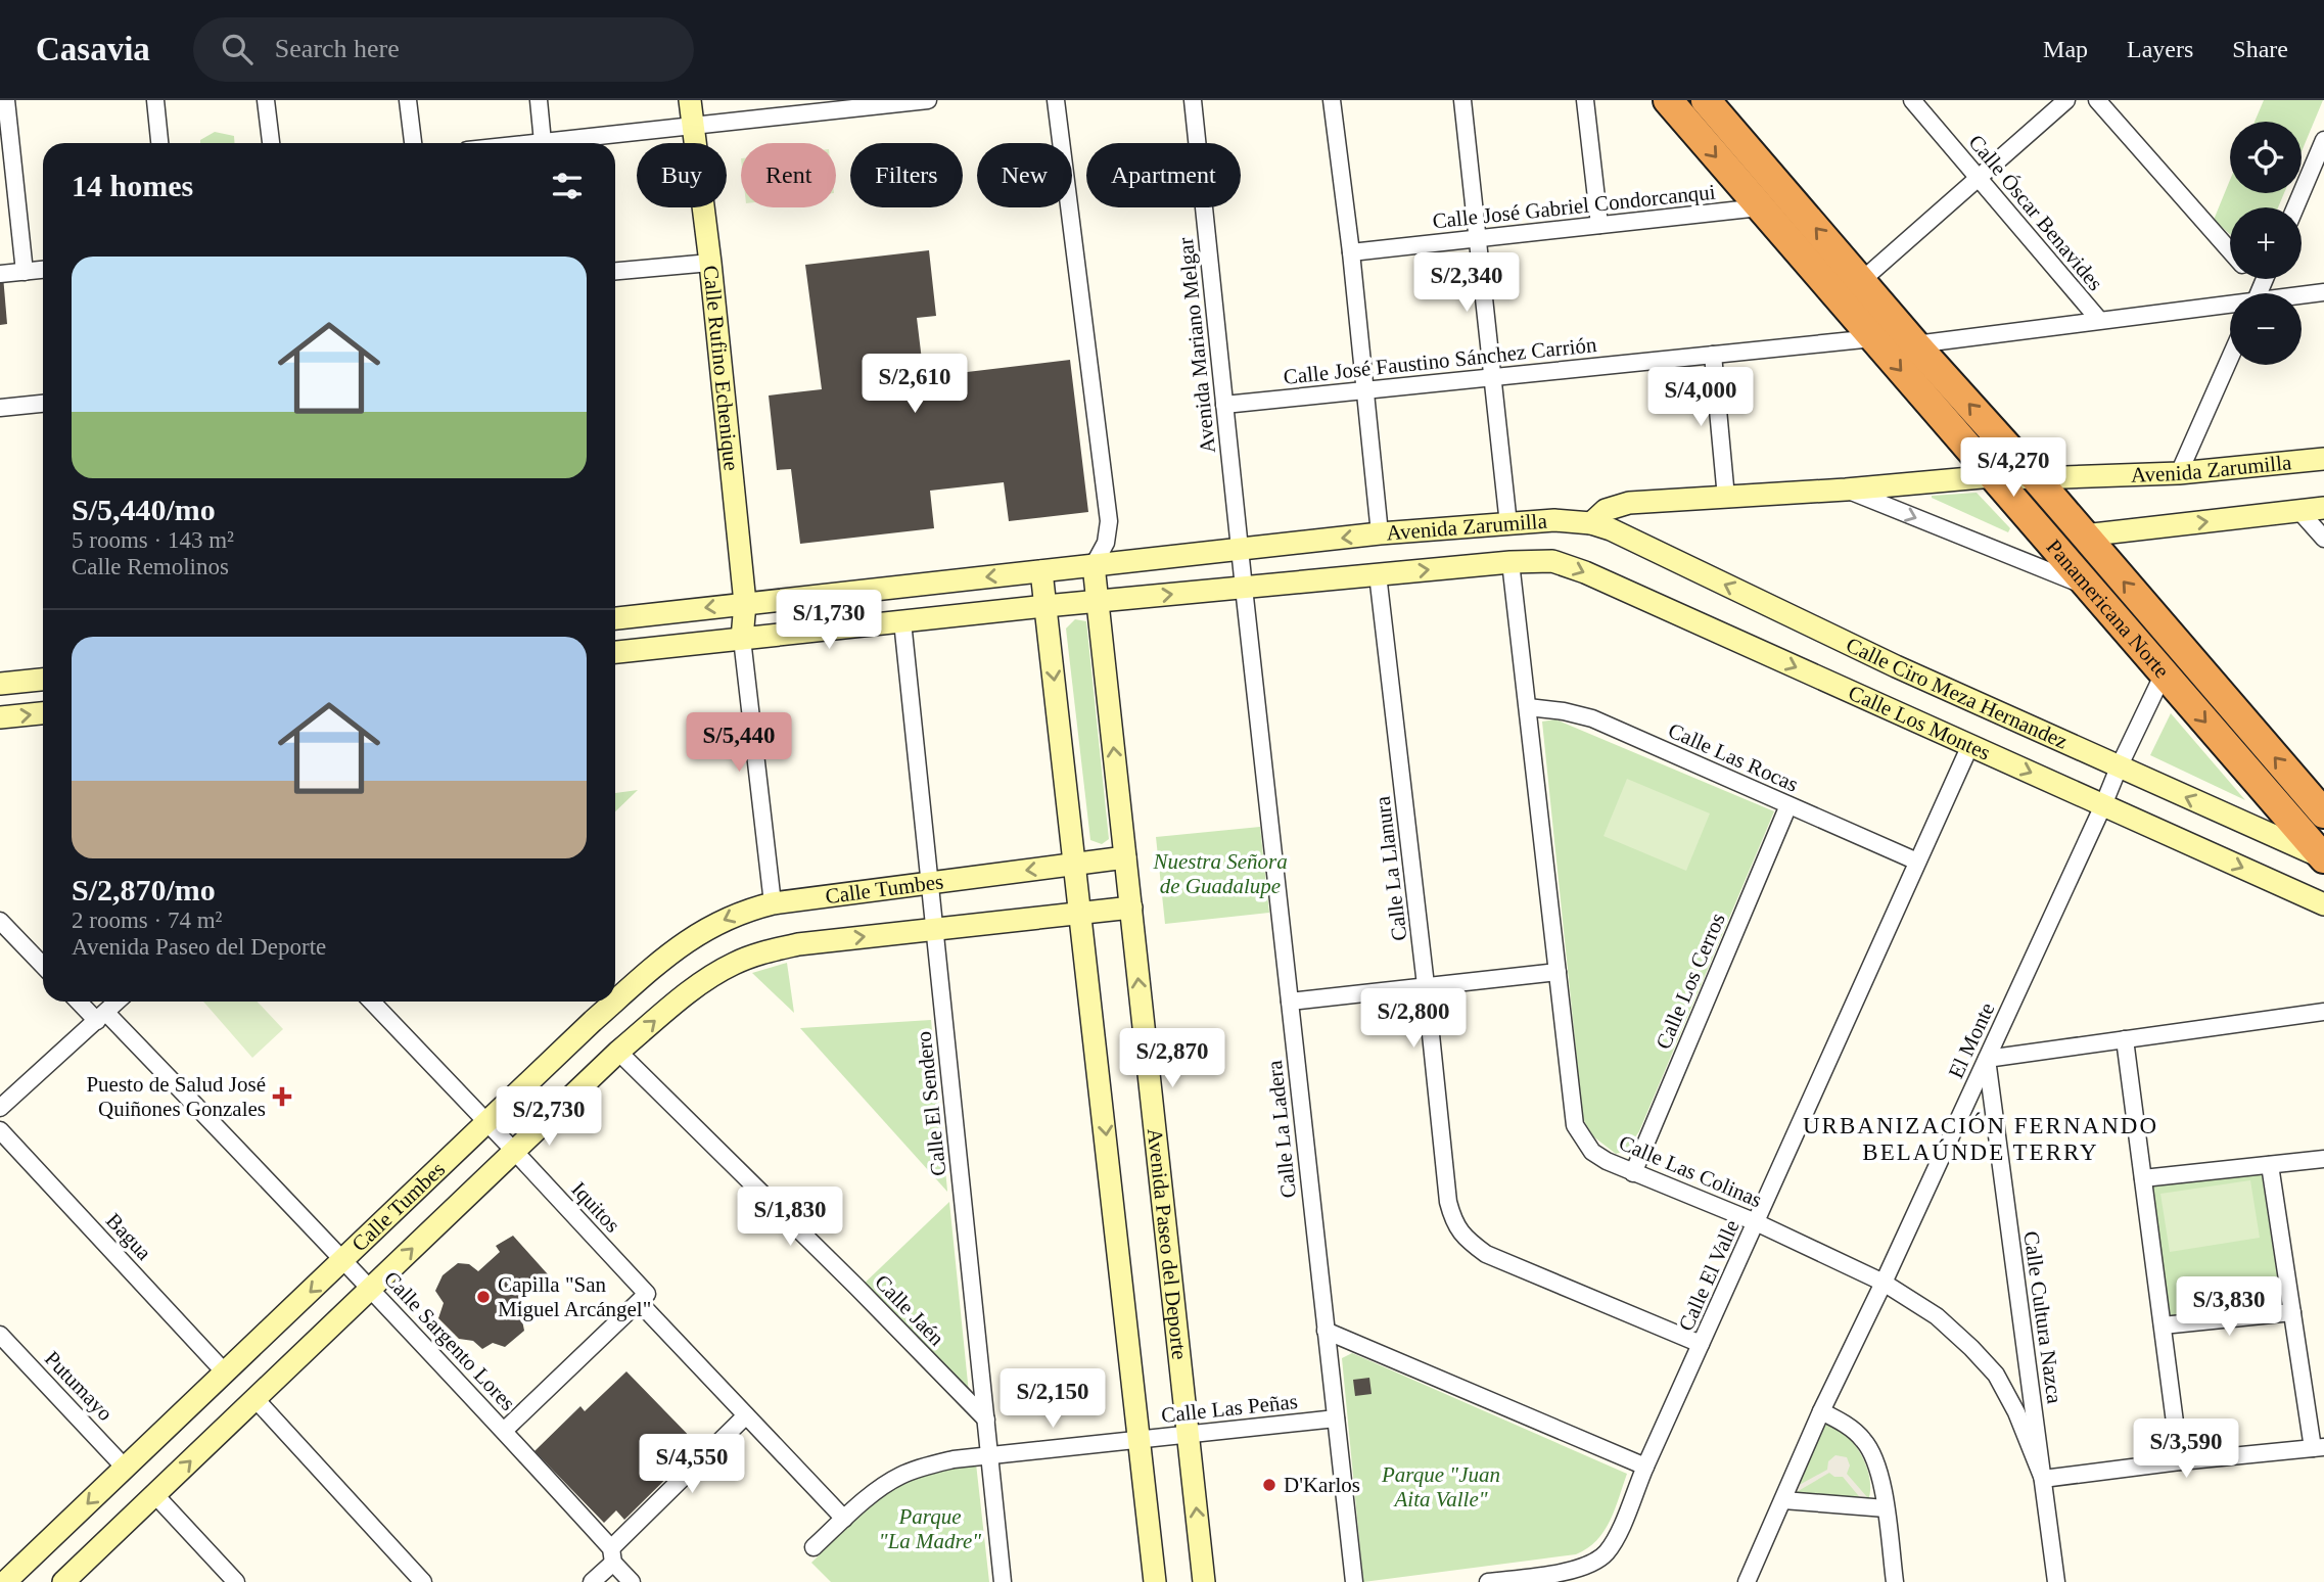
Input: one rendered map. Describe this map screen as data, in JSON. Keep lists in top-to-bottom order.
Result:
{
  "streets": {
    "highway": ["Panamericana Norte"],
    "main road": [
      "Calle Rufino Echenique",
      "Avenida Zarumilla",
      "Calle Ciro Meza Hernandez",
      "Calle Los Montes",
      "Calle Tumbes",
      "Avenida Paseo del Deporte"
    ],
    "street": [
      "Calle José Gabriel Condorcanqui",
      "Calle Óscar Benavides",
      "Avenida Mariano Melgar",
      "Calle José Faustino Sánchez Carrión",
      "Calle Las Rocas",
      "Calle La Llanura",
      "Calle Los Cerros",
      "El Monte",
      "Calle El Sendero",
      "Calle La Ladera",
      "Calle Las Colinas",
      "Iquitos",
      "Bagua",
      "Calle El Valle",
      "Calle Jaén",
      "Calle Cultura Nazca",
      "Calle Sargento Lores",
      "Putumayo",
      "Calle Las Peñas"
    ]
  },
  "crossings": [
    ["Calle José Gabriel Condorcanqui", "Panamericana Norte"],
    ["Avenida Mariano Melgar", "Calle José Faustino Sánchez Carrión"],
    ["Avenida Mariano Melgar", "Avenida Zarumilla"],
    ["Avenida Mariano Melgar", "Calle La Ladera"],
    ["Calle José Faustino Sánchez Carrión", "Panamericana Norte"],
    ["Calle Rufino Echenique", "Avenida Zarumilla"],
    ["Avenida Zarumilla", "Panamericana Norte"],
    ["Avenida Zarumilla", "Calle Ciro Meza Hernandez"],
    ["Avenida Zarumilla", "Calle Los Montes"],
    ["Avenida Zarumilla", "Calle La Llanura"],
    ["Avenida Zarumilla", "Calle El Sendero"],
    ["Avenida Zarumilla", "Calle La Ladera"],
    ["Avenida Zarumilla", "Calle Las Colinas"],
    ["Avenida Zarumilla", "Avenida Paseo del Deporte"],
    ["Panamericana Norte", "Calle Ciro Meza Hernandez"],
    ["Panamericana Norte", "El Monte"],
    ["Calle Ciro Meza Hernandez", "El Monte"],
    ["Calle Los Montes", "El Monte"],
    ["Calle Los Montes", "Calle Las Colinas"],
    ["Calle Los Montes", "Calle El Valle"],
    ["Calle Las Rocas", "Calle Los Cerros"],
    ["Calle Las Rocas", "Calle Las Colinas"],
    ["Calle Las Rocas", "Calle El Valle"],
    ["Calle La Llanura", "Calle El Valle"],
    ["Calle Tumbes", "Calle El Sendero"],
    ["Calle Tumbes", "Iquitos"],
    ["Calle Tumbes", "Bagua"],
    ["Calle Tumbes", "Avenida Paseo del Deporte"],
    ["Calle Tumbes", "Calle Jaén"],
    ["Calle Tumbes", "Calle Sargento Lores"],
    ["Calle Tumbes", "Putumayo"],
    ["Calle Los Cerros", "Calle Las Colinas"],
    ["El Monte", "Calle Las Colinas"],
    ["El Monte", "Calle Cultura Nazca"],
    ["Calle El Sendero", "Calle Jaén"],
    ["Calle El Sendero", "Calle Las Peñas"],
    ["Calle La Ladera", "Calle Las Peñas"],
    ["Calle Las Colinas", "Calle El Valle"],
    ["Calle Las Colinas", "Calle Cultura Nazca"],
    ["Iquitos", "Calle Las Peñas"],
    ["Avenida Paseo del Deporte", "Calle Las Peñas"]
  ],
  "one_way": ["Calle Ciro Meza Hernandez", "Calle Los Montes"],
  "districts": ["URBANIZACIÓN FERNANDO BELAÚNDE TERRY"],
  "parks": ["Nuestra Señora de Guadalupe", "Parque \"Juan Aita Valle\"", "Parque \"La Madre\""],
  "places": {
    "health": ["Puesto de Salud José Quiñones Gonzales"],
    "other": ["Capilla \"San Miguel Arcángel\"", "D'Karlos"]
  },
  "page": {
    "header": "Casavia",
    "search": "Search here",
    "nav": ["Map", "Layers", "Share"],
    "map_buttons": ["+", "−"],
    "chip": [
      "Buy",
      "Rent",
      "Filters",
      "New",
      "Apartment"
    ],
    "heading": "14 homes",
    "list": [
      {
        "name": "S/5,440/mo",
        "note": "5 rooms · 143 m² · Calle Remolinos"
      },
      {
        "name": "S/2,870/mo",
        "note": "2 rooms · 74 m² · Avenida Paseo del Deporte"
      }
    ],
    "price": [
      "S/2,340",
      "S/2,610",
      "S/4,000",
      "S/4,270",
      "S/1,730",
      "S/5,440",
      "S/2,800",
      "S/2,870",
      "S/2,730",
      "S/1,830",
      "S/3,830",
      "S/2,150",
      "S/3,590",
      "S/4,550"
    ]
  }
}
